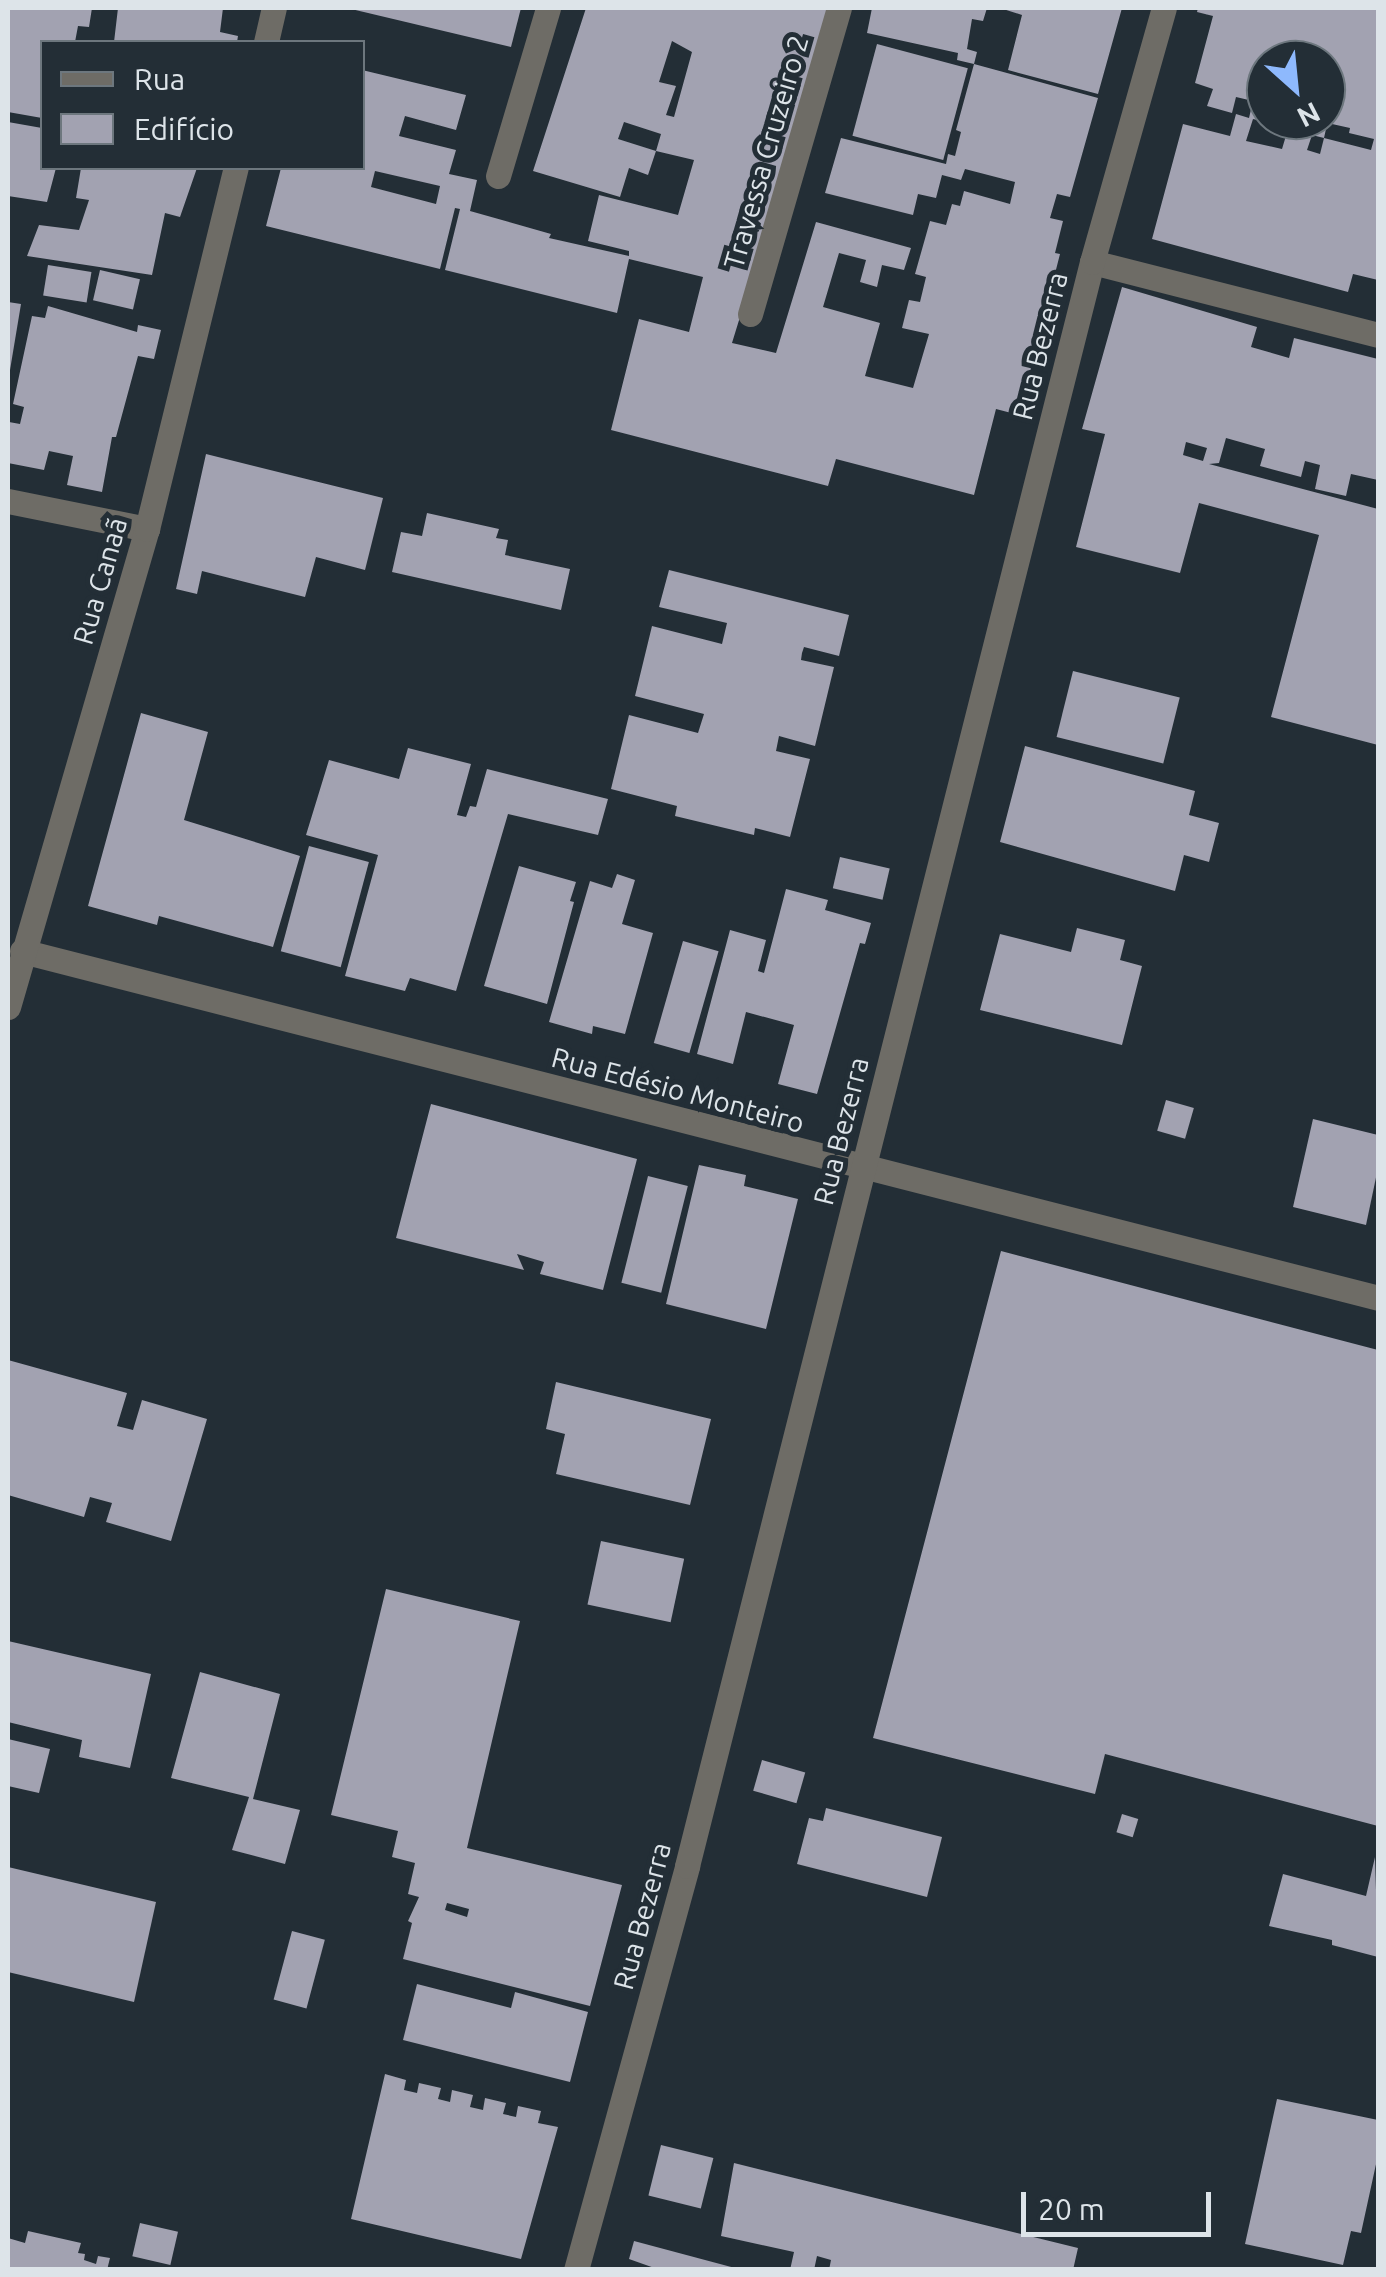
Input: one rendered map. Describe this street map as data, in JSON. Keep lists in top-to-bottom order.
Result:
{
  "streets": {
    "street": [
      "Travessa Cruzeiro 2",
      "Rua Bezerra",
      "Rua Canaã",
      "Rua Edésio Monteiro"
    ]
  },
  "crossings": [
    ["Rua Bezerra", "Rua Edésio Monteiro"],
    ["Rua Canaã", "Rua Edésio Monteiro"]
  ],
  "legend": ["Rua", "Edifício"],
  "scale_bar": "20 m",
  "north": "bottom right"
}
